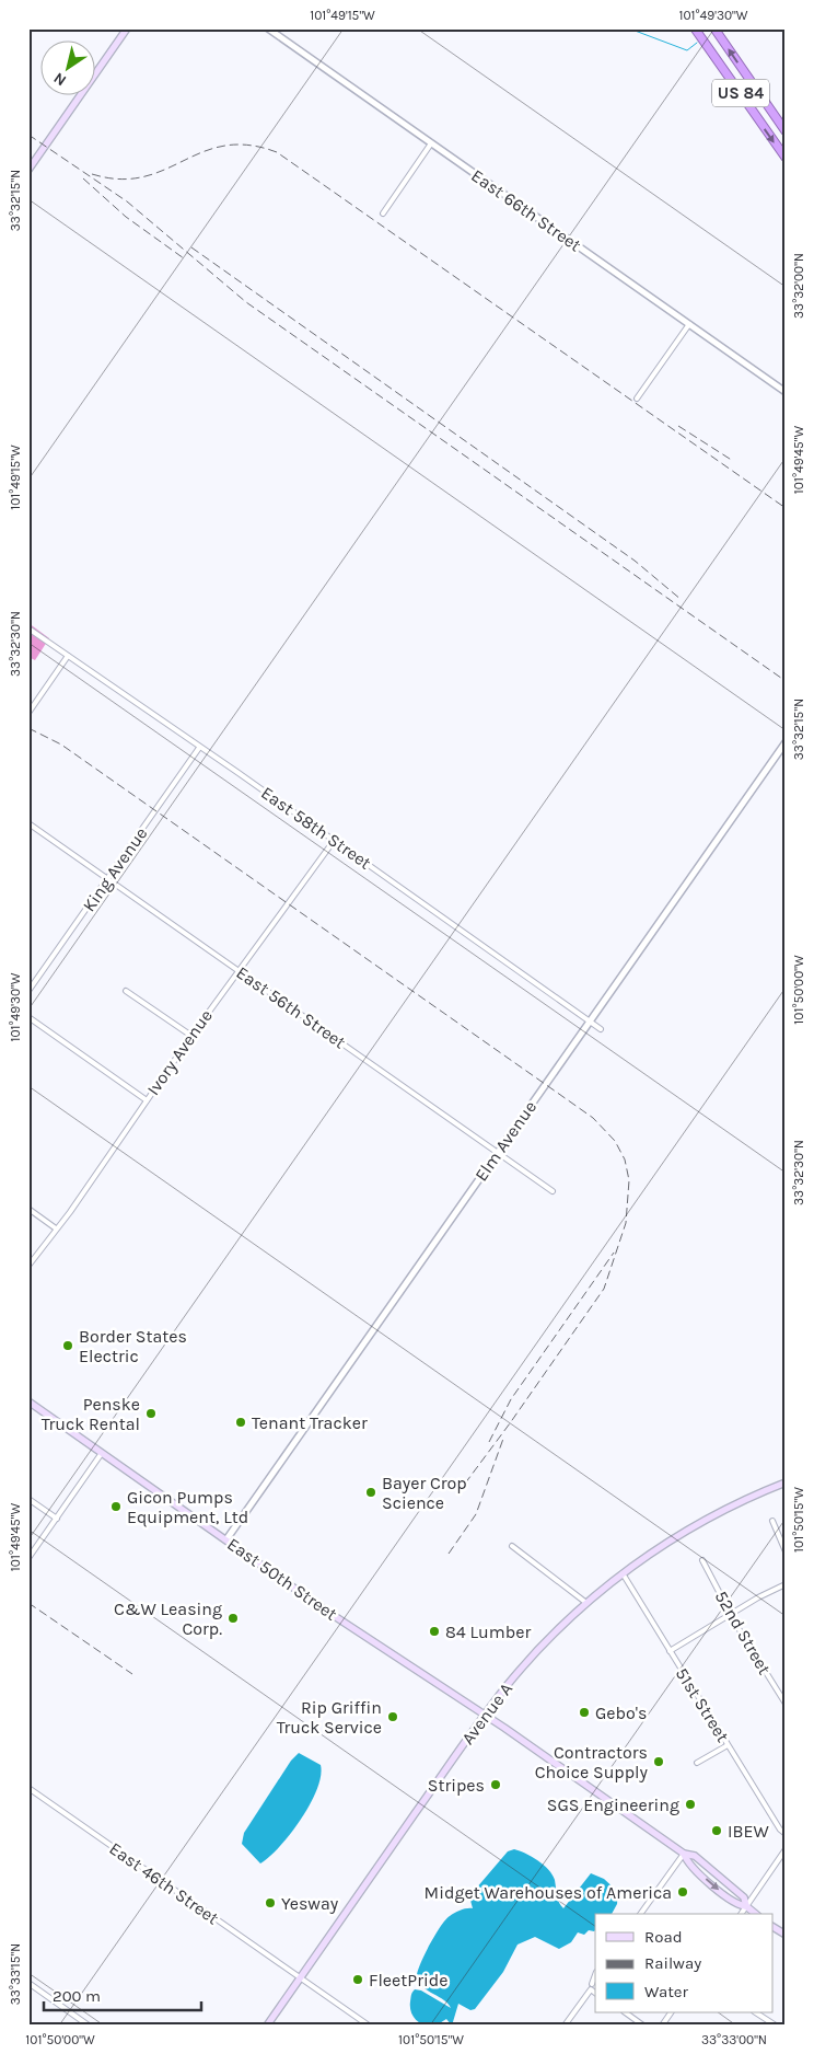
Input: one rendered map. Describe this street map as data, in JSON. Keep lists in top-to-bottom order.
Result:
{
  "streets": {
    "highway": ["US 84"],
    "main road": ["East 50th Street", "Avenue A"],
    "street": [
      "East 66th Street",
      "East 58th Street",
      "King Avenue",
      "East 56th Street",
      "Ivory Avenue",
      "Elm Avenue",
      "52nd Street",
      "51st Street",
      "East 46th Street"
    ]
  },
  "crossings": [
    ["East 58th Street", "King Avenue"],
    ["East 58th Street", "Ivory Avenue"],
    ["East 58th Street", "Elm Avenue"],
    ["King Avenue", "East 56th Street"],
    ["East 56th Street", "Ivory Avenue"],
    ["East 56th Street", "Elm Avenue"],
    ["Elm Avenue", "East 50th Street"],
    ["East 50th Street", "Avenue A"],
    ["51st Street", "Avenue A"],
    ["Avenue A", "East 46th Street"]
  ],
  "places": [
    "Border States Electric",
    "Penske Truck Rental",
    "Tenant Tracker",
    "Bayer Crop Science",
    "Gicon Pumps Equipment, Ltd",
    "C&W Leasing Corp.",
    "84 Lumber",
    "Gebo's",
    "Rip Griffin Truck Service",
    "Contractors Choice Supply",
    "Stripes",
    "SGS Engineering",
    "IBEW",
    "Midget Warehouses of America",
    "Yesway",
    "FleetPride"
  ],
  "legend": ["Road", "Railway", "Water"],
  "scale_bar": "200 m",
  "north": "bottom left",
  "coordinates": [
    "101°49'15\"W",
    "101°49'30\"W",
    "33°32'15\"N",
    "33°32'00\"N",
    "101°49'45\"W",
    "33°32'30\"N",
    "101°50'00\"W",
    "101°50'15\"W",
    "33°33'15\"N",
    "33°33'00\"N"
  ]
}
